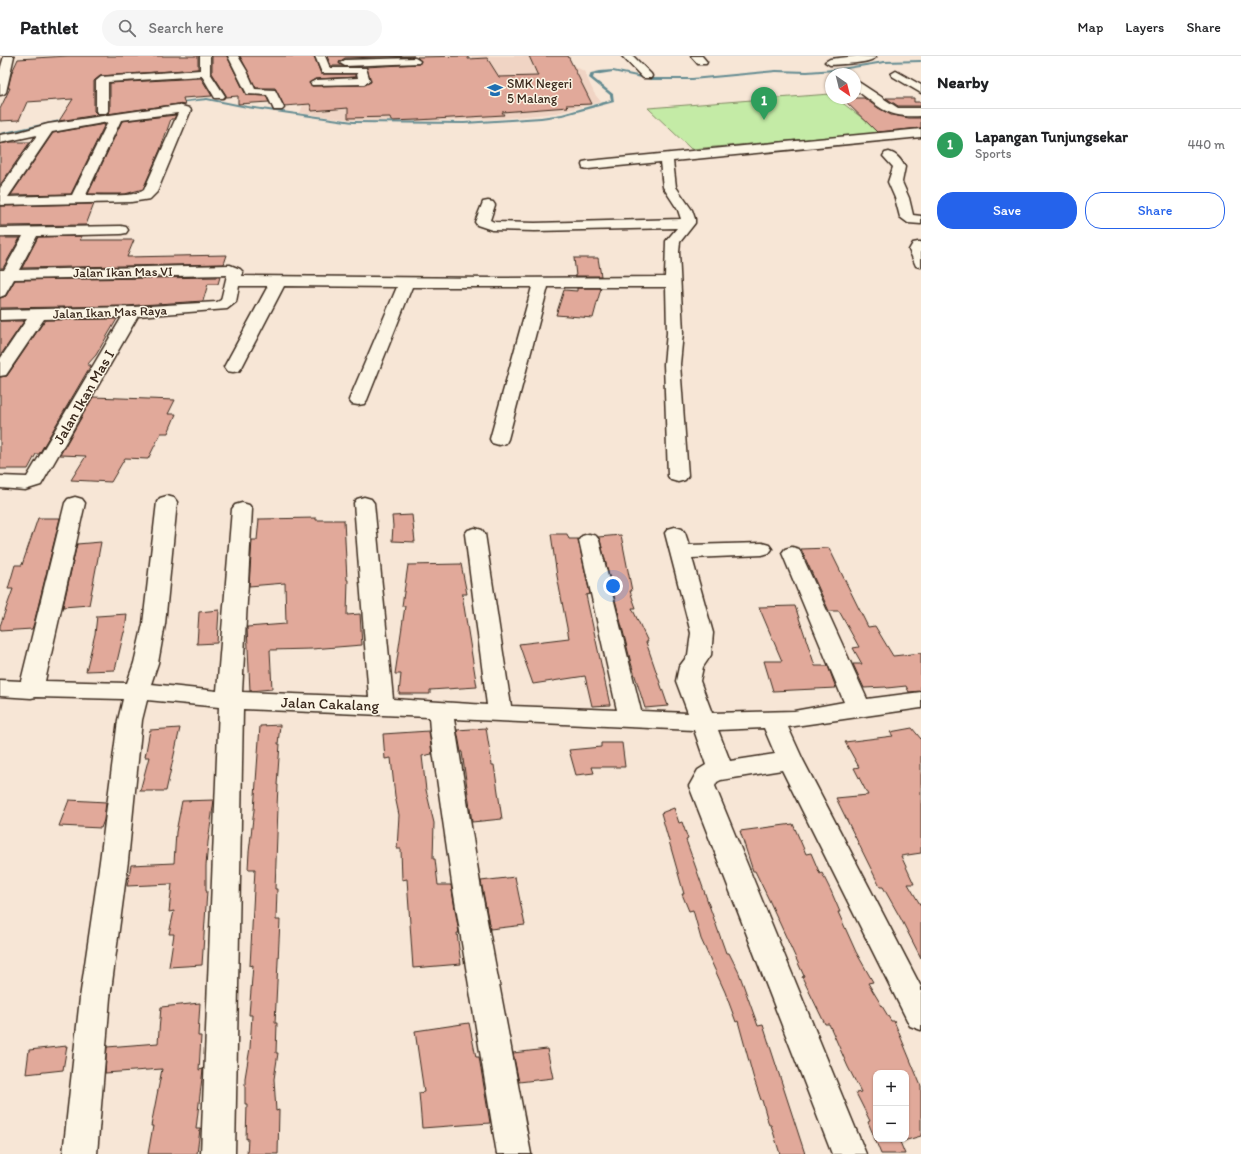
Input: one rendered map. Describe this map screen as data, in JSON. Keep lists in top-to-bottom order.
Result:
{
  "streets": {
    "street": [
      "Jalan Ikan Mas VI",
      "Jalan Ikan Mas Raya",
      "Jalan Ikan Mas I",
      "Jalan Cakalang"
    ]
  },
  "crossings": [
    ["Jalan Ikan Mas VI", "Jalan Ikan Mas Raya"],
    ["Jalan Ikan Mas Raya", "Jalan Ikan Mas I"]
  ],
  "places": {
    "school or university": ["SMK Negeri 5 Malang"]
  },
  "north": "bottom right",
  "page": {
    "header": "Pathlet",
    "search": "Search here",
    "nav": ["Map", "Layers", "Share"],
    "heading": "Nearby",
    "pins": "1",
    "list": [
      {
        "mark": "1",
        "name": "Lapangan Tunjungsekar",
        "note": "Sports",
        "value": "440 m"
      }
    ],
    "buttons": ["Save", "Share"],
    "map_buttons": ["+", "−"]
  }
}
